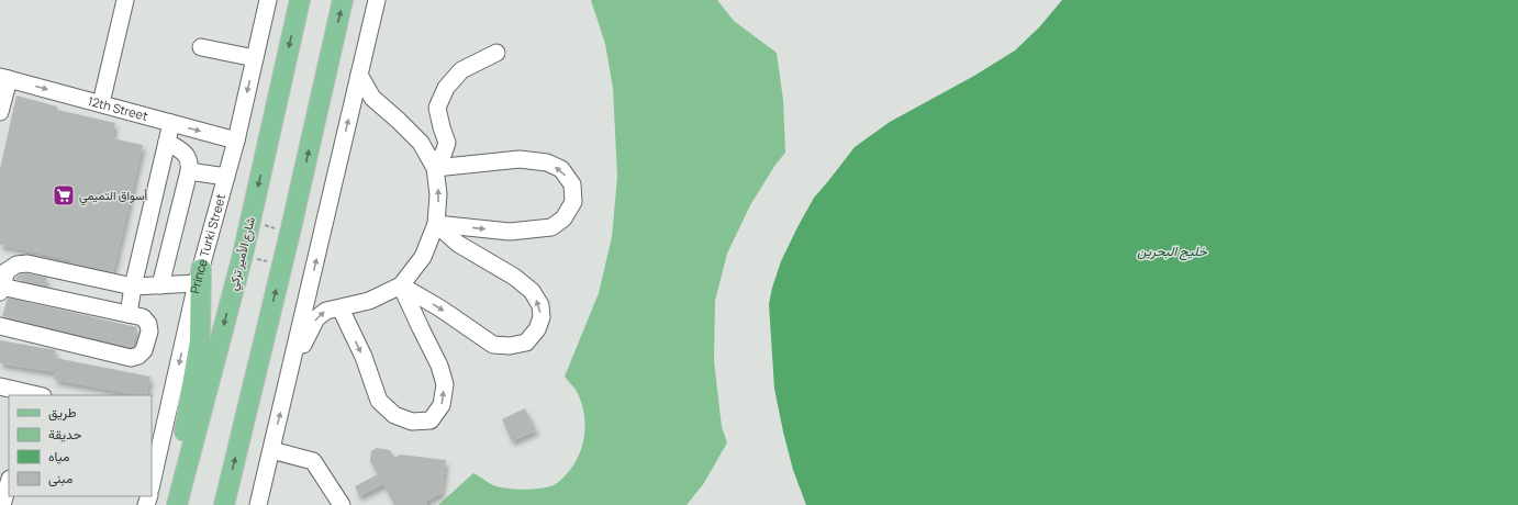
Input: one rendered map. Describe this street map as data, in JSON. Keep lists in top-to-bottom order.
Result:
{
  "streets": {
    "main road": ["شارع الأمير تركي"],
    "street": ["12th Street", "Prince Turki Street"]
  },
  "crossings": [
    ["12th Street", "Prince Turki Street"]
  ],
  "water": ["خليج البحرين"],
  "places": {
    "supermarket": ["أسواق التميمي"]
  },
  "legend": [
    "طريق",
    "حديقة",
    "مياه",
    "مبنى"
  ]
}
